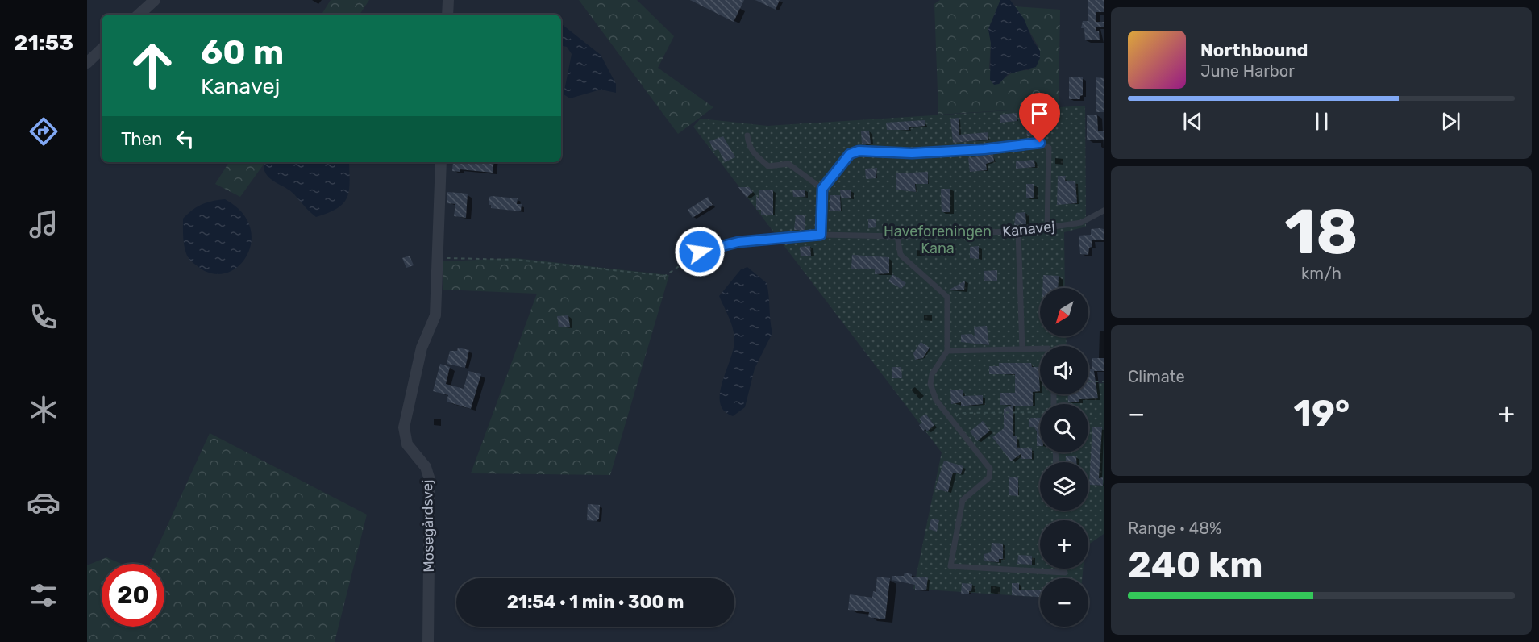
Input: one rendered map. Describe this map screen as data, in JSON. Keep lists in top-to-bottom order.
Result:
{
  "streets": {
    "street": ["Mosegårdsvej"],
    "lane": ["Kanavej"]
  },
  "parks": ["Haveforeningen Kana"],
  "north": "bottom left",
  "page": {
    "tabs": "21:53",
    "turn": ["60 m", "Kanavej"],
    "song": ["Northbound", "June Harbor"],
    "then": "Then",
    "tile": [
      ["18", "km/h"],
      "Climate",
      ["Range · 48%", "240 km"]
    ],
    "map_buttons": ["+", "−"],
    "heat": ["−", "19°", "+"],
    "limit": "20",
    "trip": "21:54 · 1 min · 300 m"
  }
}
